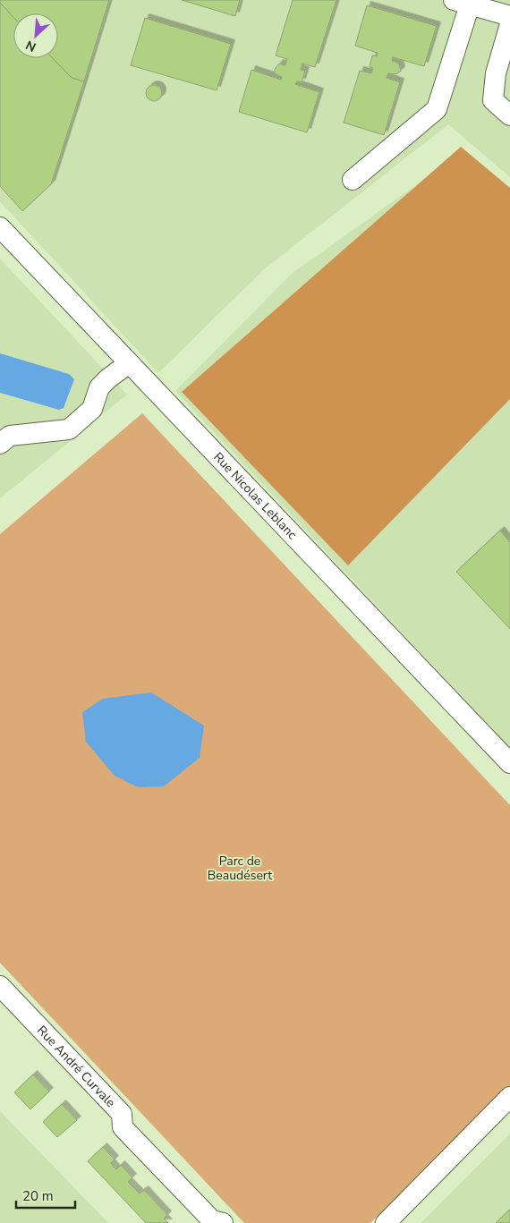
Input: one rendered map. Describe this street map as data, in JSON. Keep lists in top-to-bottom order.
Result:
{
  "streets": {
    "street": ["Rue Nicolas Leblanc", "Rue André Curvale"]
  },
  "parks": ["Parc de Beaudésert"],
  "scale_bar": "20 m",
  "north": "bottom left"
}
